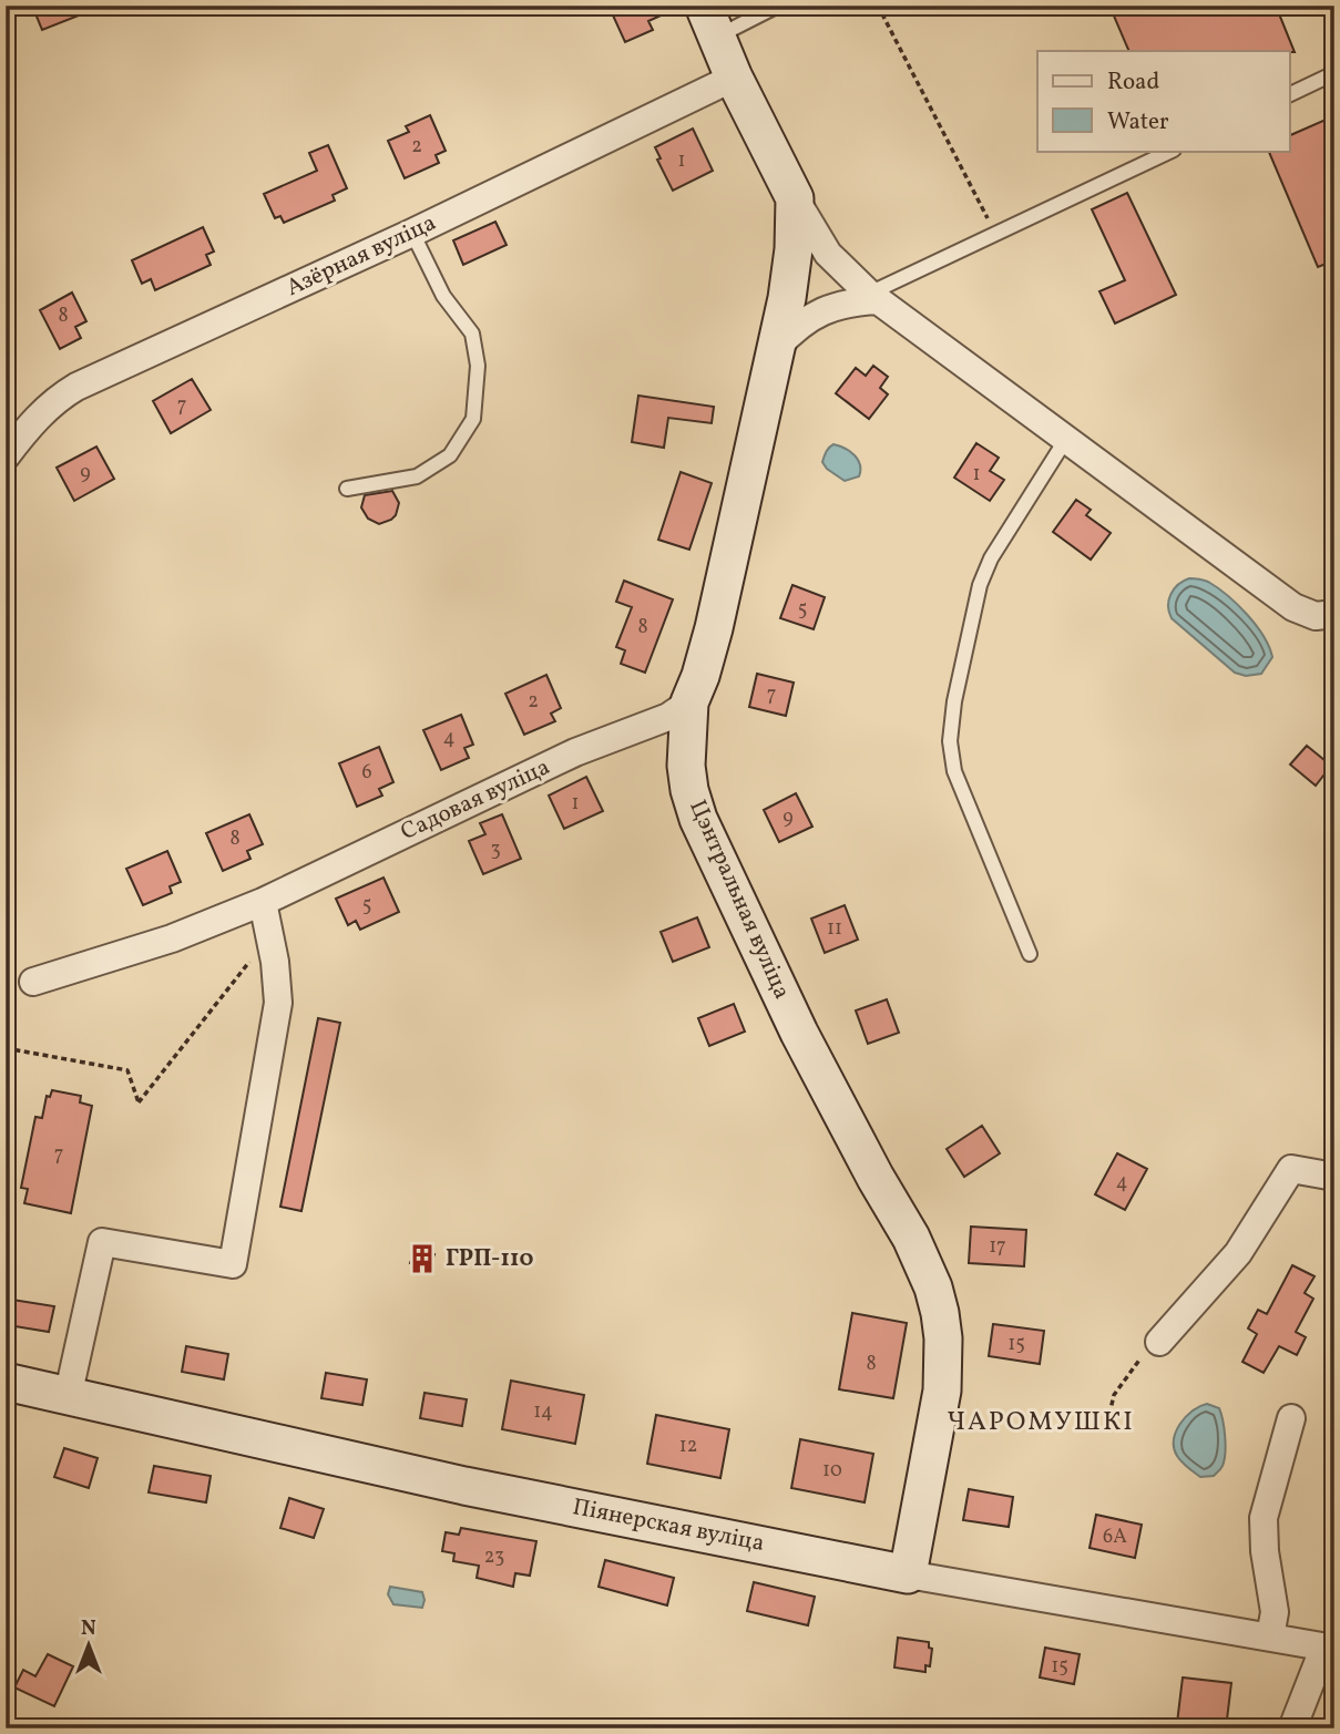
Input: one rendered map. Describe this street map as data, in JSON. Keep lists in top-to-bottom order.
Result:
{
  "streets": {
    "street": [
      "Азёрная вуліца",
      "Садовая вуліца",
      "Цэнтральная вуліца",
      "Піянерская вуліца"
    ]
  },
  "crossings": [
    ["Азёрная вуліца", "Цэнтральная вуліца"],
    ["Садовая вуліца", "Цэнтральная вуліца"],
    ["Цэнтральная вуліца", "Піянерская вуліца"]
  ],
  "districts": ["ЧАРОМУШКІ"],
  "places": {
    "building": ["ГРП-110"]
  },
  "house_numbers": [
    "2",
    "1",
    "8",
    "7",
    "9",
    "1",
    "5",
    "8",
    "7",
    "2",
    "4",
    "6",
    "1",
    "9",
    "8",
    "3",
    "5",
    "11",
    "7",
    "4",
    "17",
    "15",
    "8",
    "14",
    "12",
    "10",
    "6А",
    "23",
    "15"
  ],
  "legend": ["Road", "Water"],
  "north": "top"
}
